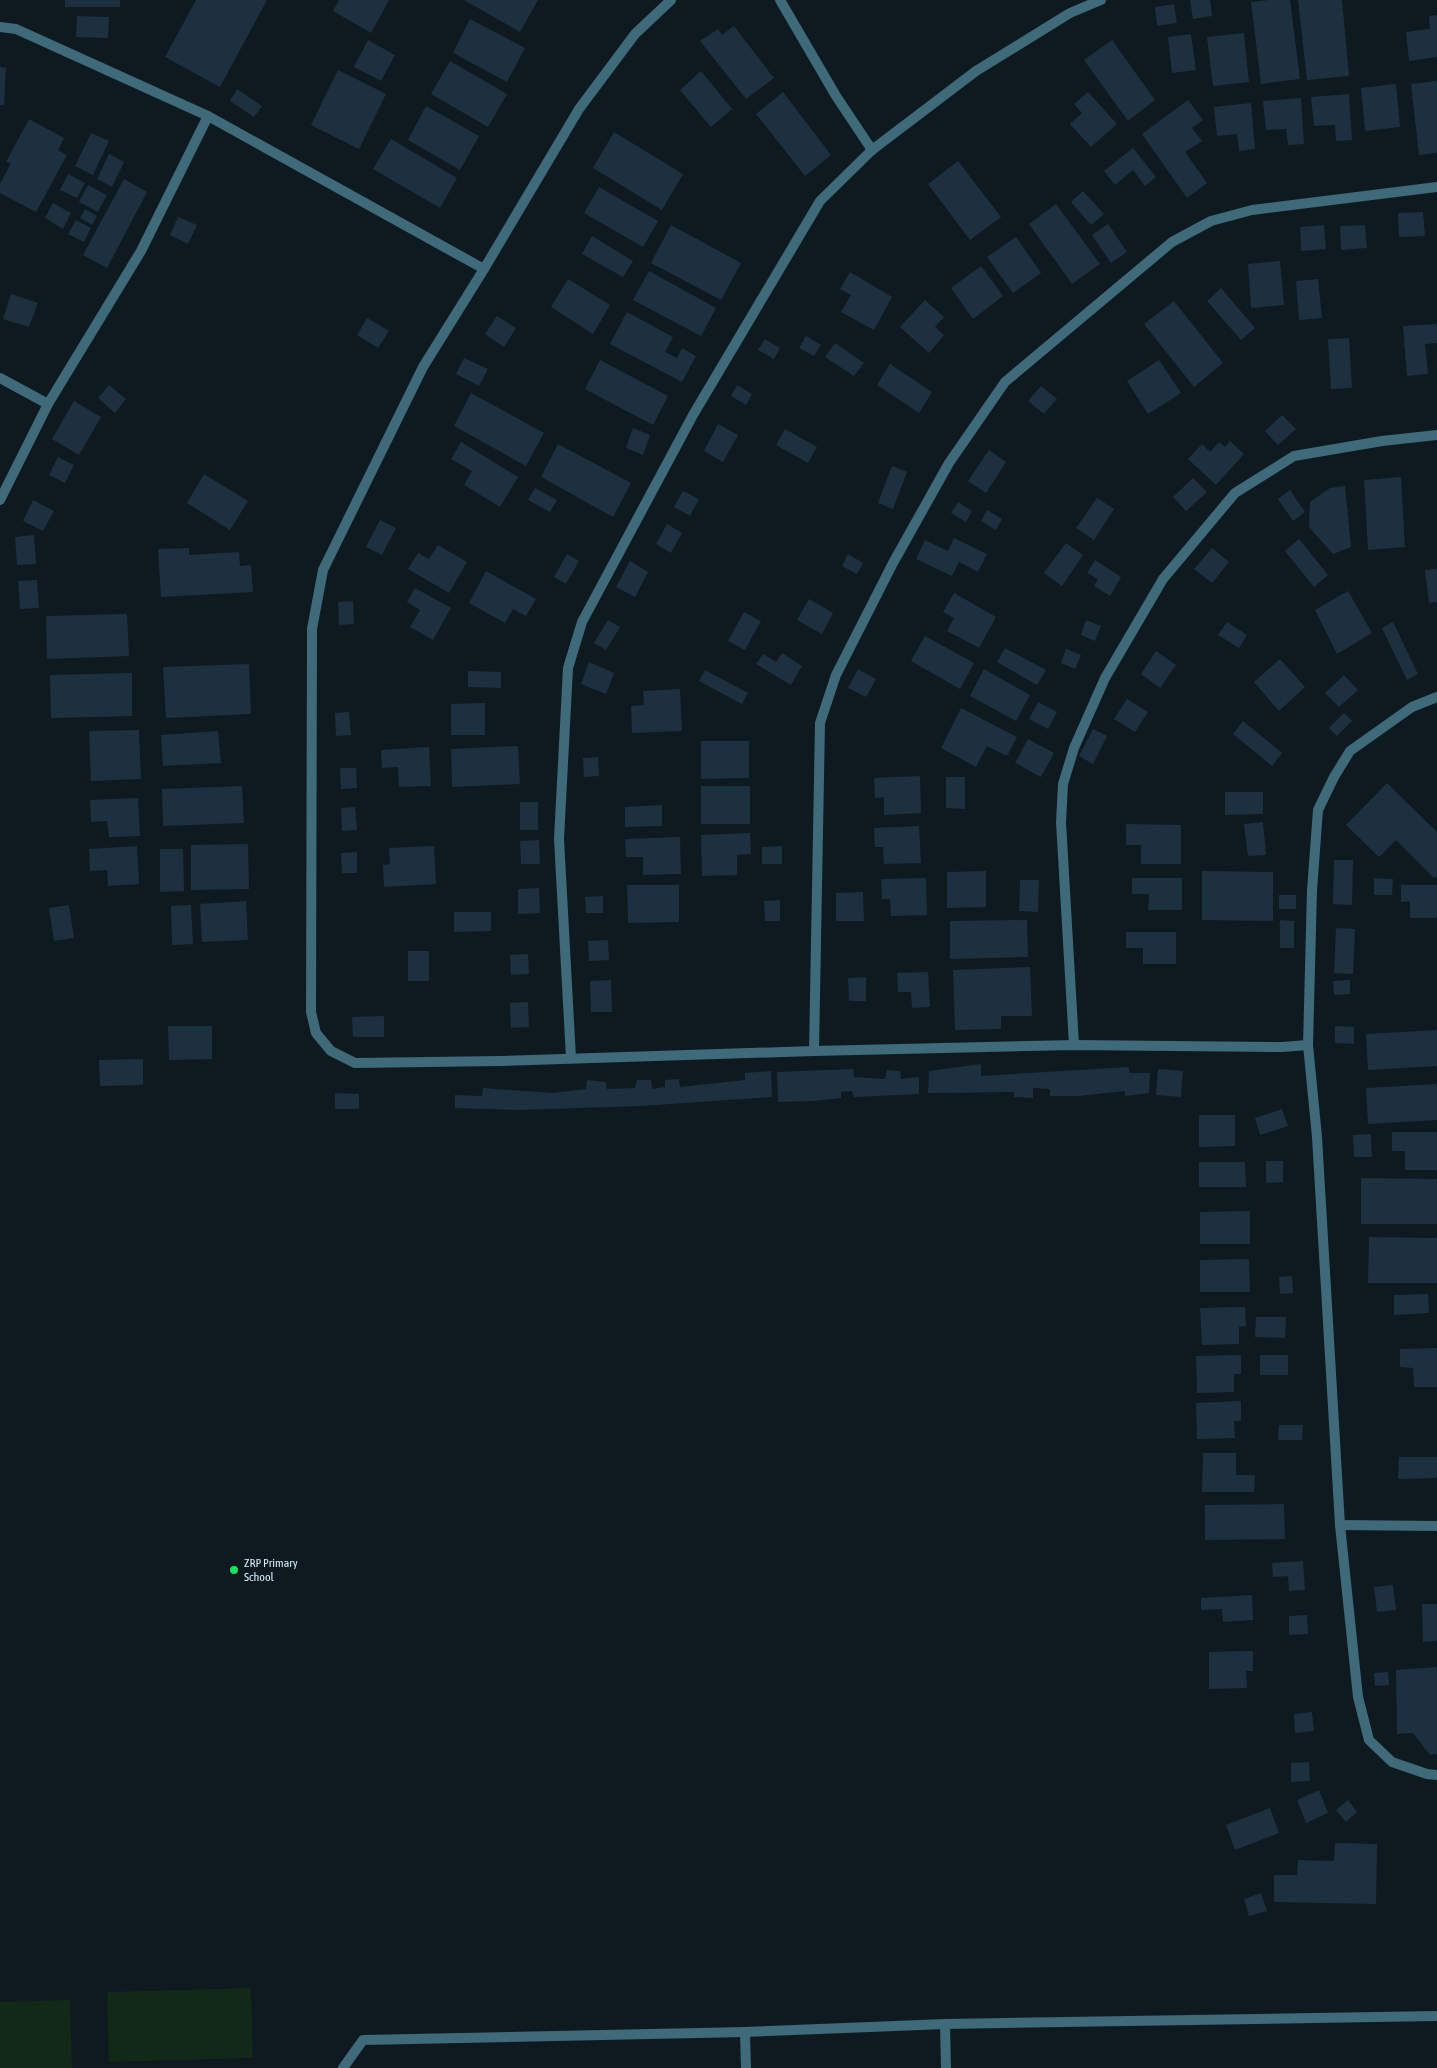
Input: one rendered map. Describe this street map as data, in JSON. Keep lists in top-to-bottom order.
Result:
{
  "places": ["ZRP Primary School"]
}
